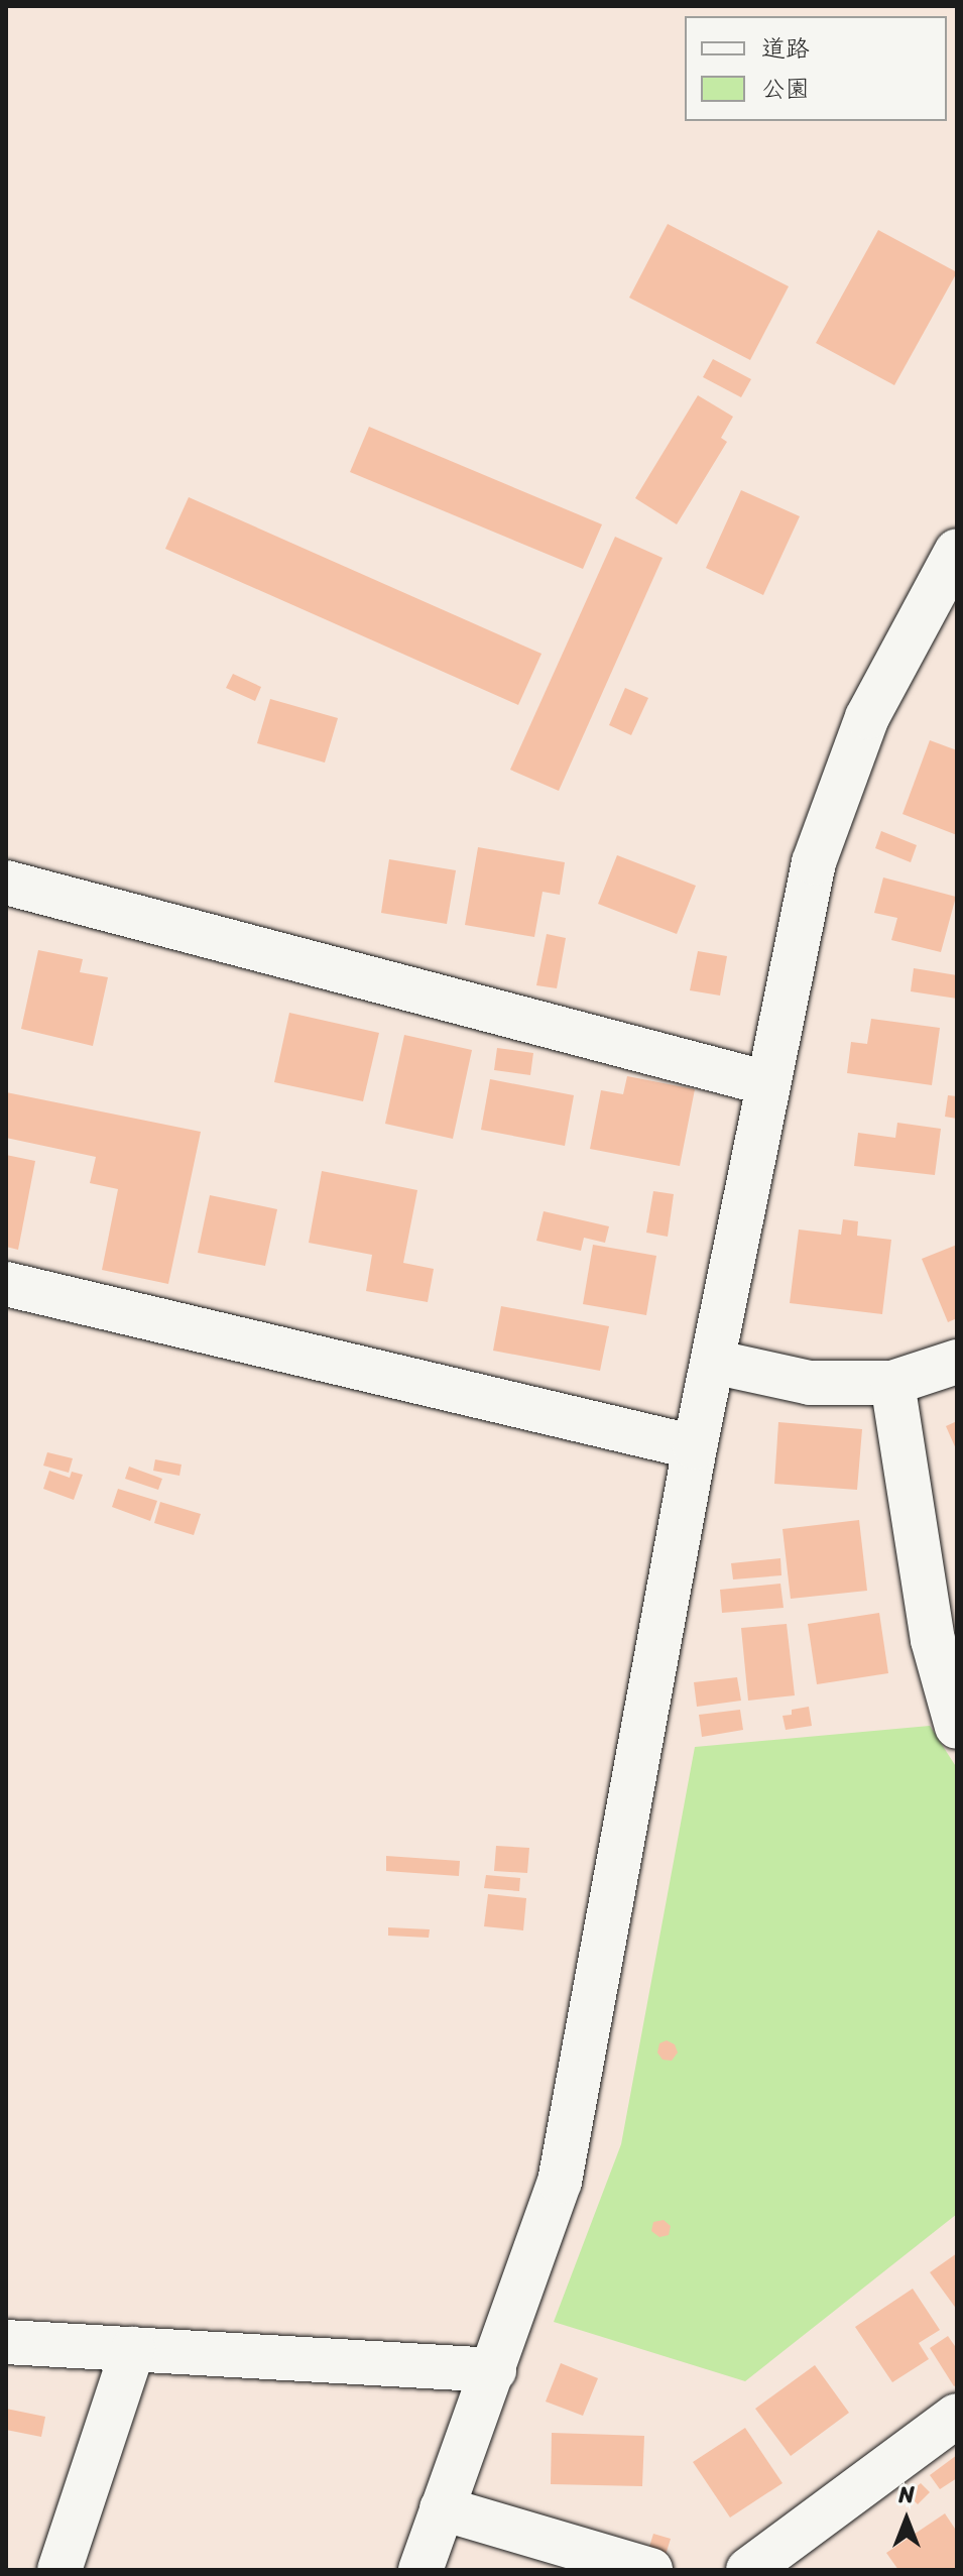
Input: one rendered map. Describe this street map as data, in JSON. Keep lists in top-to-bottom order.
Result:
{
  "legend": ["道路", "公園"],
  "north": "top"
}
